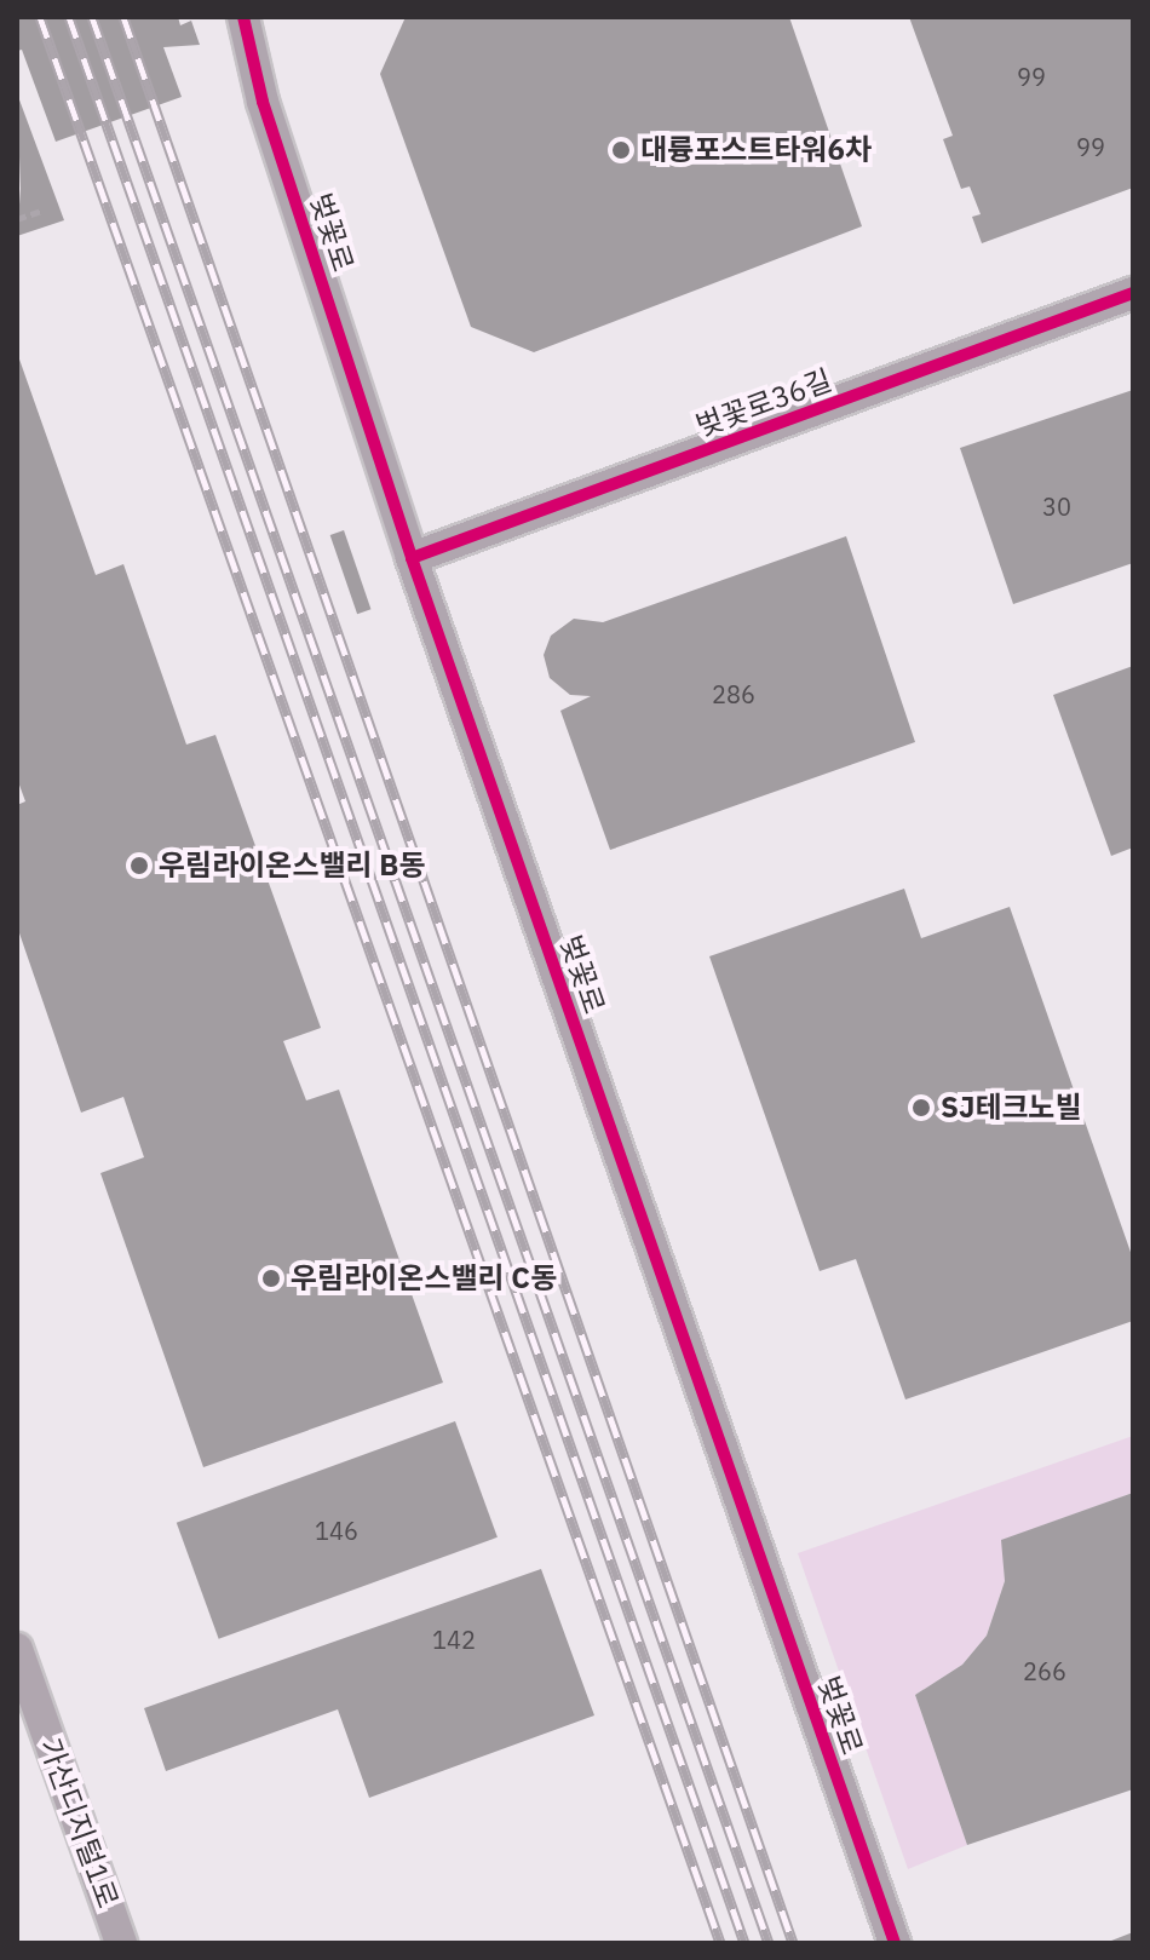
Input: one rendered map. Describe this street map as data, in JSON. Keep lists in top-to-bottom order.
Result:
{
  "streets": {
    "street": ["벚꽃로", "벚꽃로36길", "가산디지털1로"]
  },
  "crossings": [
    ["벚꽃로", "벚꽃로36길"]
  ],
  "places": [
    "대륭포스트타워6차",
    "우림라이온스밸리 B동",
    "SJ테크노빌",
    "우림라이온스밸리 C동"
  ],
  "house_numbers": [
    "99",
    "99",
    "30",
    "286",
    "146",
    "142",
    "266"
  ]
}
